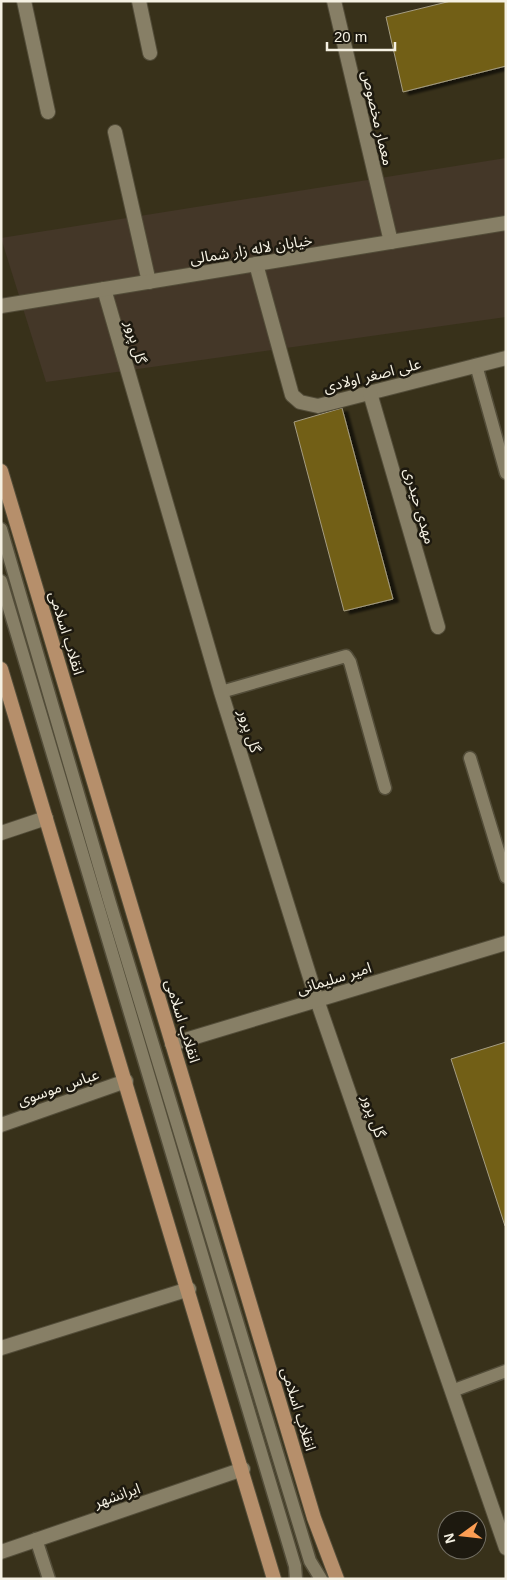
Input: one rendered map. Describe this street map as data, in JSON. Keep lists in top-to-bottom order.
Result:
{
  "streets": {
    "main road": ["انقلاب اسلامی"],
    "street": [
      "معمار مخصوص",
      "خیابان لاله زار شمالی",
      "گل پرور",
      "علی اصغر اولادی",
      "مهدی حیدری",
      "امیر سلیمانی",
      "عباس موسوی",
      "ایرانشهر"
    ]
  },
  "crossings": [
    ["معمار مخصوص", "خیابان لاله زار شمالی"],
    ["خیابان لاله زار شمالی", "گل پرور"],
    ["خیابان لاله زار شمالی", "علی اصغر اولادی"],
    ["گل پرور", "امیر سلیمانی"],
    ["علی اصغر اولادی", "مهدی حیدری"],
    ["انقلاب اسلامی", "امیر سلیمانی"]
  ],
  "scale_bar": "20 m",
  "north": "left"
}
